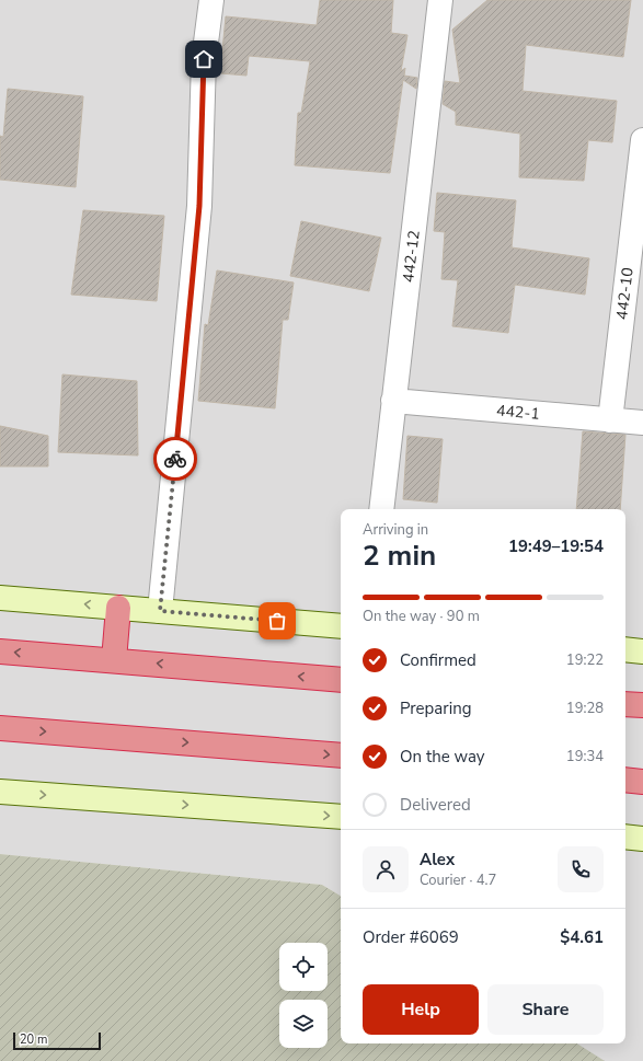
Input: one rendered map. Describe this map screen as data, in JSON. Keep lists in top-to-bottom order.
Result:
{
  "streets": {
    "street": ["442-12", "442-10", "442-1"]
  },
  "crossings": [
    ["442-12", "442-1"],
    ["442-10", "442-1"]
  ],
  "scale_bar": "20 m",
  "page": {
    "heading": ["2 min", "Arriving in", "19:49–19:54"],
    "panel": [
      "Alex",
      "Courier · 4.7",
      "Order #6069",
      "$4.61"
    ],
    "bar": "On the way · 90 m",
    "list": [
      ["Confirmed", "19:22"],
      ["Preparing", "19:28"],
      ["On the way", "19:34"],
      "Delivered"
    ],
    "buttons": ["Help", "Share"],
    "scale": "20 m"
  }
}
